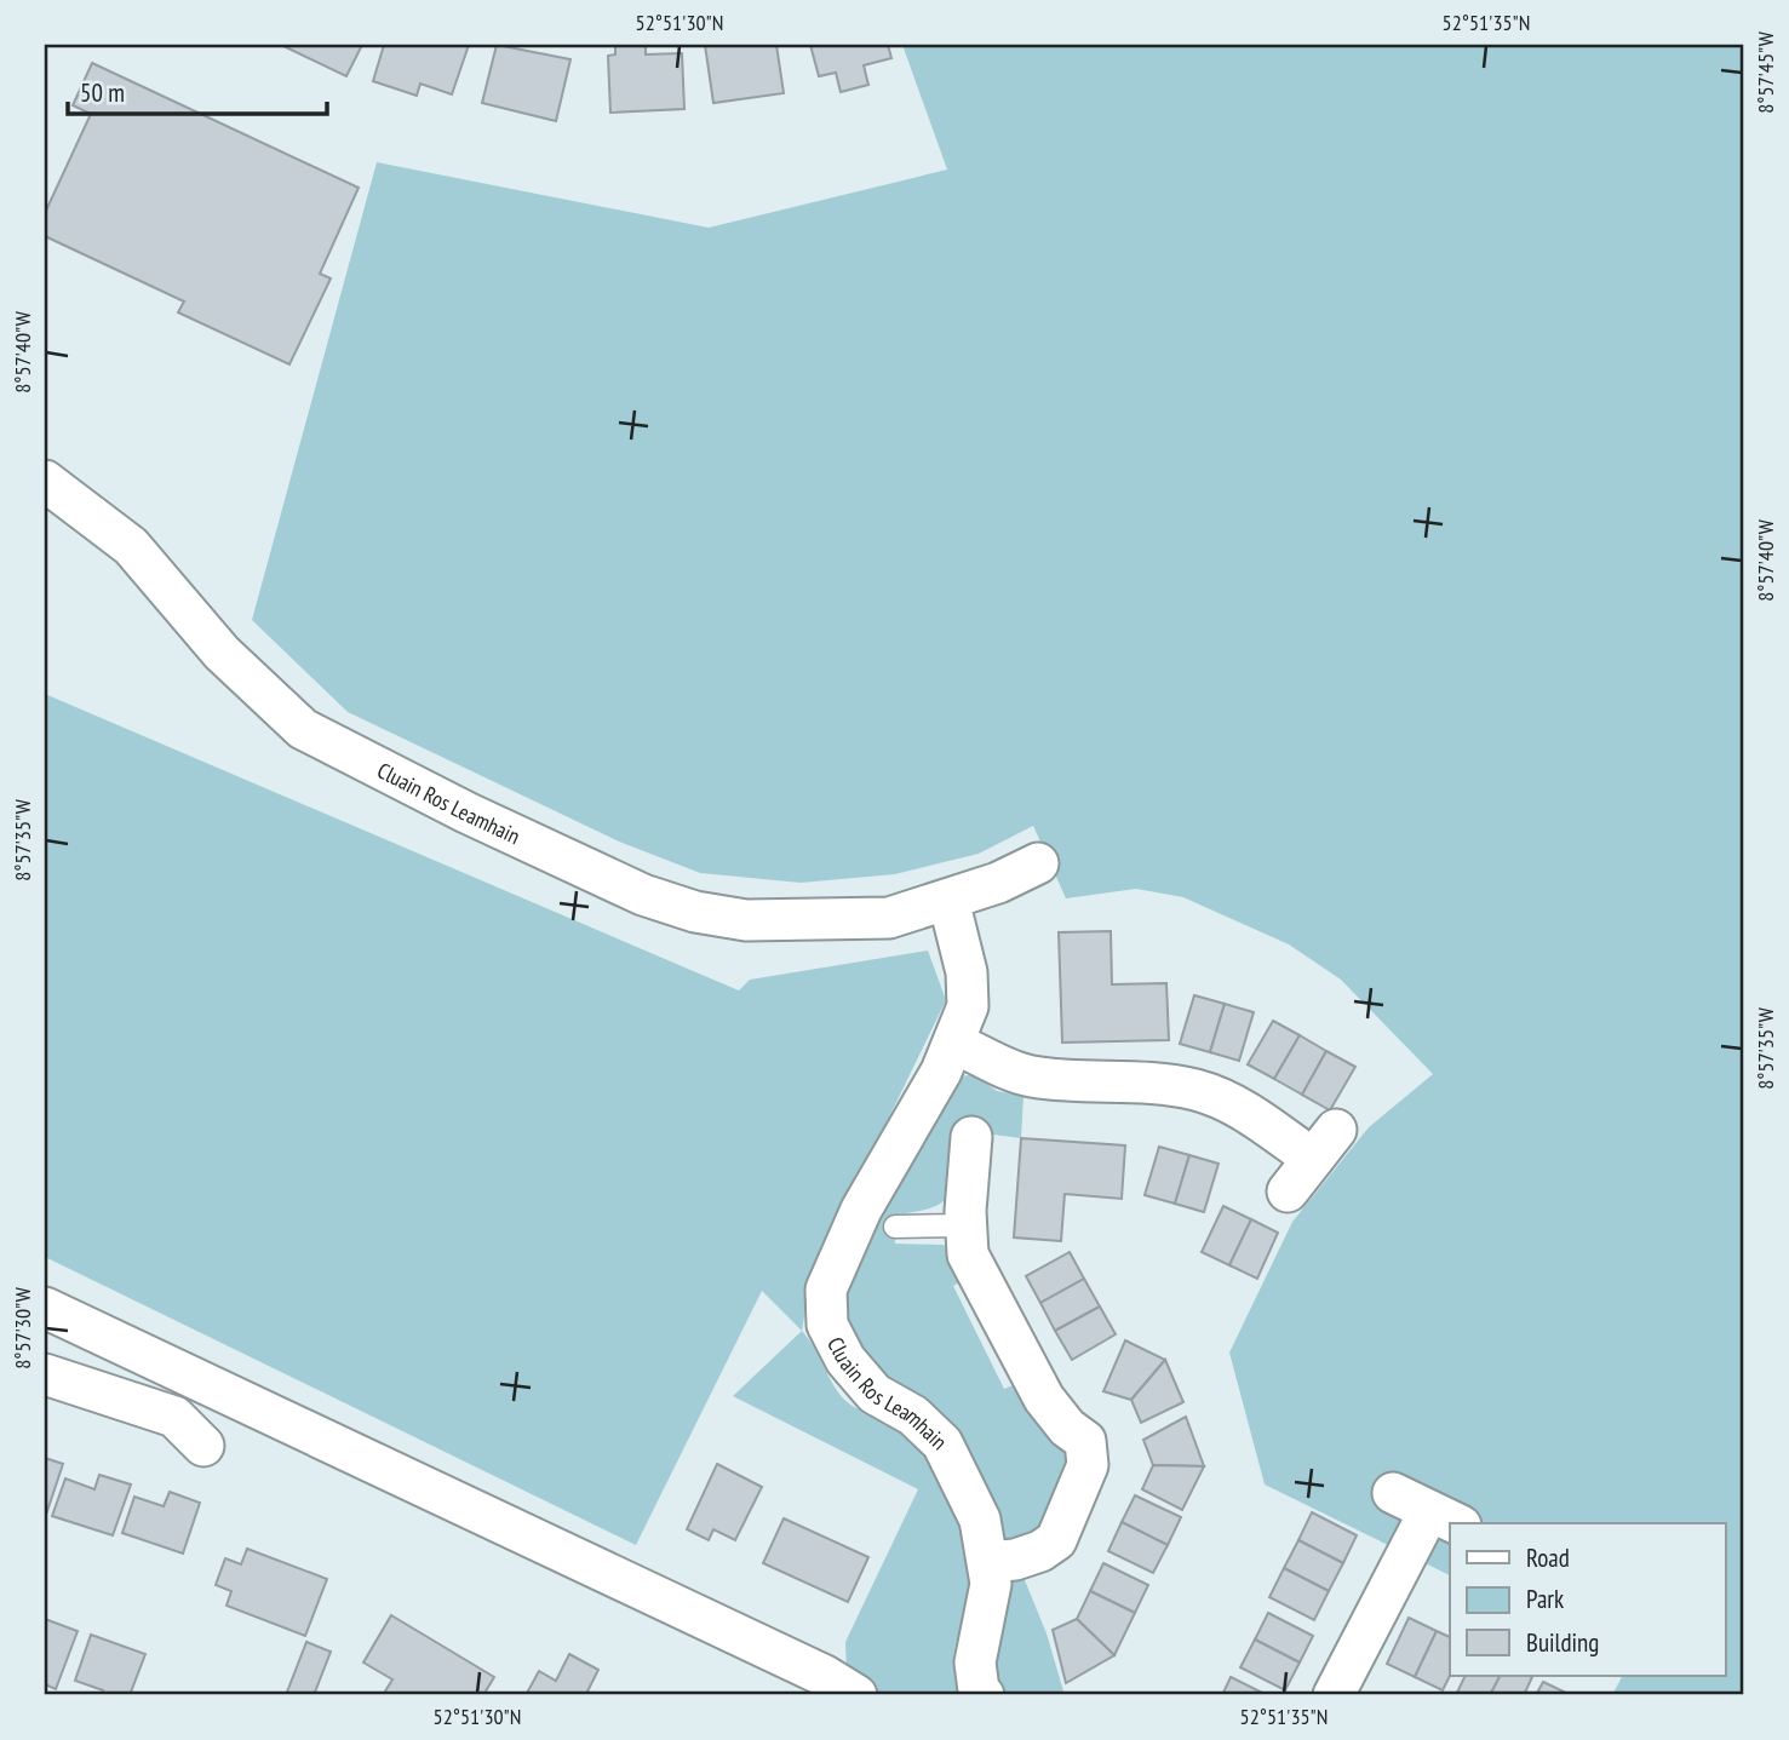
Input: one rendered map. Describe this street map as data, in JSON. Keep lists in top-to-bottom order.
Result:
{
  "streets": {
    "street": ["Cluain Ros Leamhain"]
  },
  "legend": ["Road", "Park", "Building"],
  "scale_bar": "50 m",
  "coordinates": [
    "52°51'30\"N",
    "52°51'35\"N",
    "8°57'45\"W",
    "8°57'40\"W",
    "8°57'35\"W",
    "8°57'30\"W"
  ]
}
